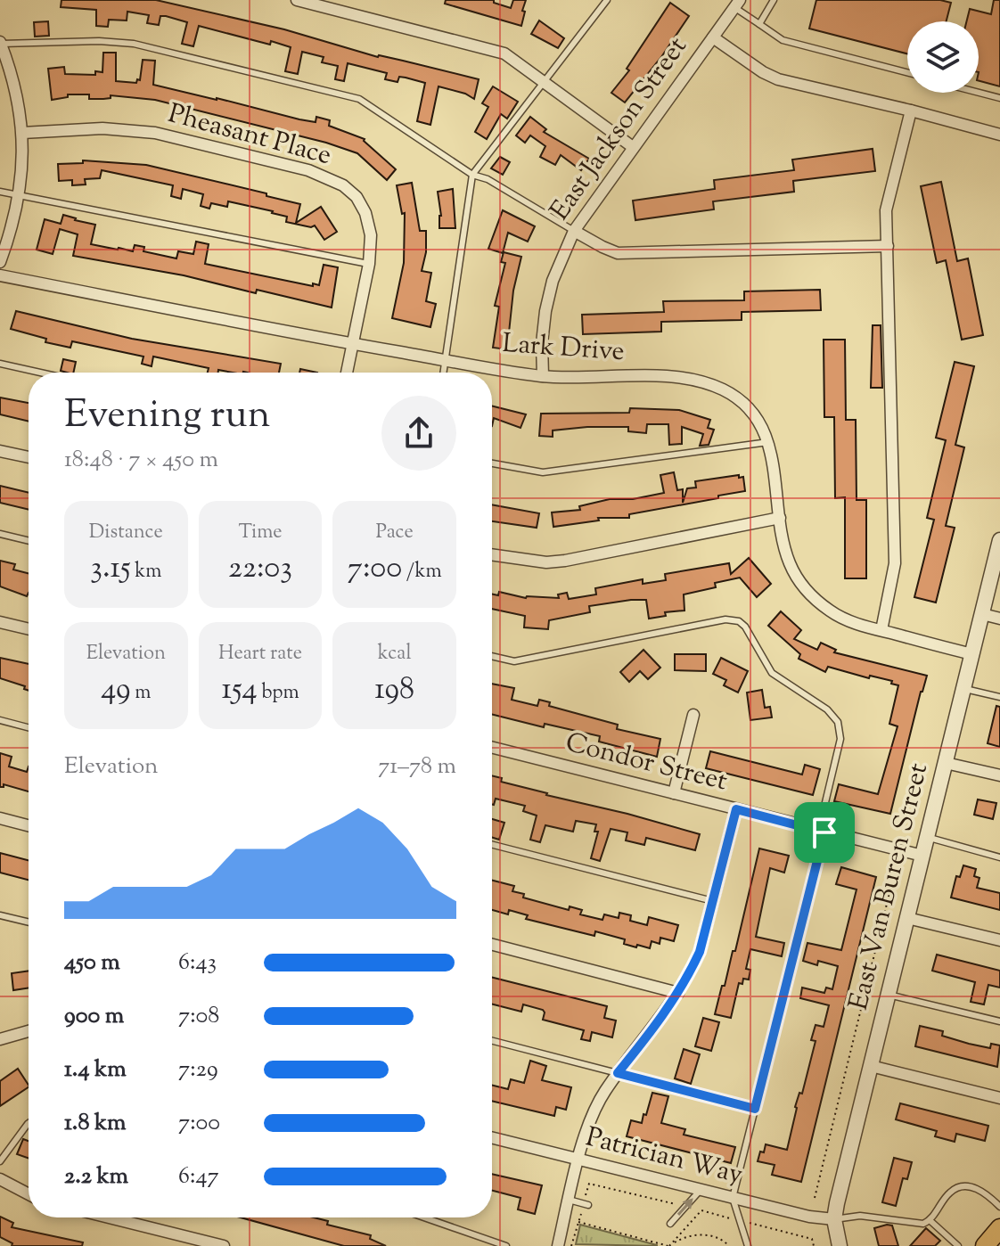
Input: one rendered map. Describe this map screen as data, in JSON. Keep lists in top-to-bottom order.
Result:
{
  "streets": {
    "street": [
      "East Jackson Street",
      "Pheasant Place",
      "Lark Drive",
      "Condor Street",
      "East Van Buren Street",
      "Patrician Way"
    ]
  },
  "crossings": [
    ["East Jackson Street", "Lark Drive"],
    ["Pheasant Place", "Lark Drive"],
    ["Lark Drive", "East Van Buren Street"],
    ["Condor Street", "East Van Buren Street"],
    ["East Van Buren Street", "Patrician Way"]
  ],
  "page": {
    "heading": ["Evening run", "18:48 · 7 × 450 m"],
    "stats": [
      ["Distance", "3.15 km"],
      ["Time", "22:03"],
      ["Pace", "7:00 /km"],
      ["Elevation", "49 m"],
      ["Heart rate", "154 bpm"],
      ["kcal", "198"]
    ],
    "chart": ["Elevation", "71–78 m"],
    "list": [
      {
        "name": "450 m",
        "note": "6:43"
      },
      {
        "name": "900 m",
        "note": "7:08"
      },
      {
        "name": "1.4 km",
        "note": "7:29"
      },
      {
        "name": "1.8 km",
        "note": "7:00"
      },
      {
        "name": "2.2 km",
        "note": "6:47"
      }
    ]
  }
}
